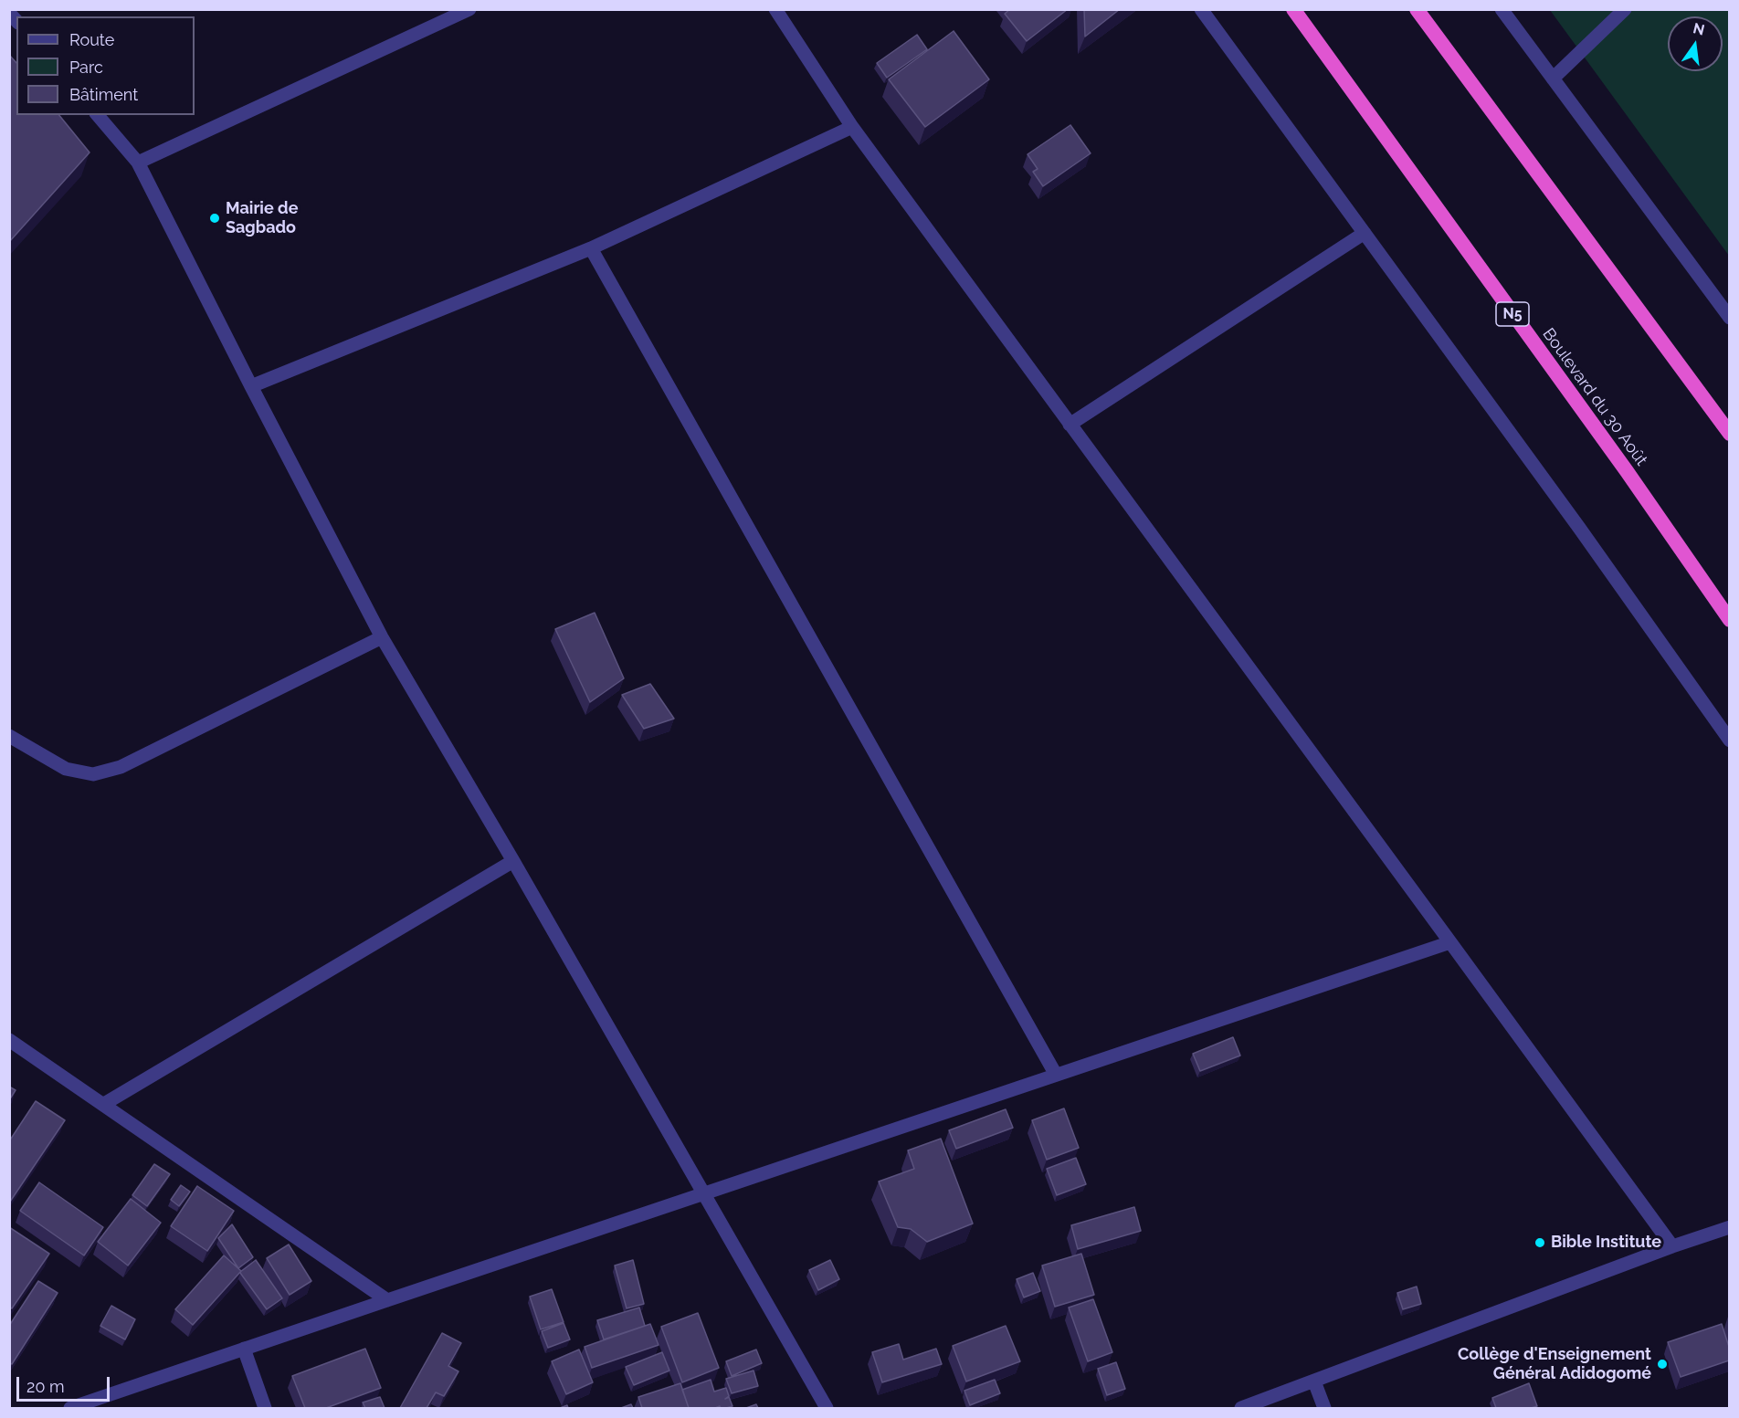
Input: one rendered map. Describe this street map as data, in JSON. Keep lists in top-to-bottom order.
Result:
{
  "streets": {
    "highway": ["N5", "Boulevard du 30 Août"]
  },
  "places": ["Mairie de Sagbado", "Bible Institute", "Collège d'Enseignement Général Adidogomé"],
  "legend": ["Route", "Parc", "Bâtiment"],
  "scale_bar": "20 m",
  "north": "top"
}
